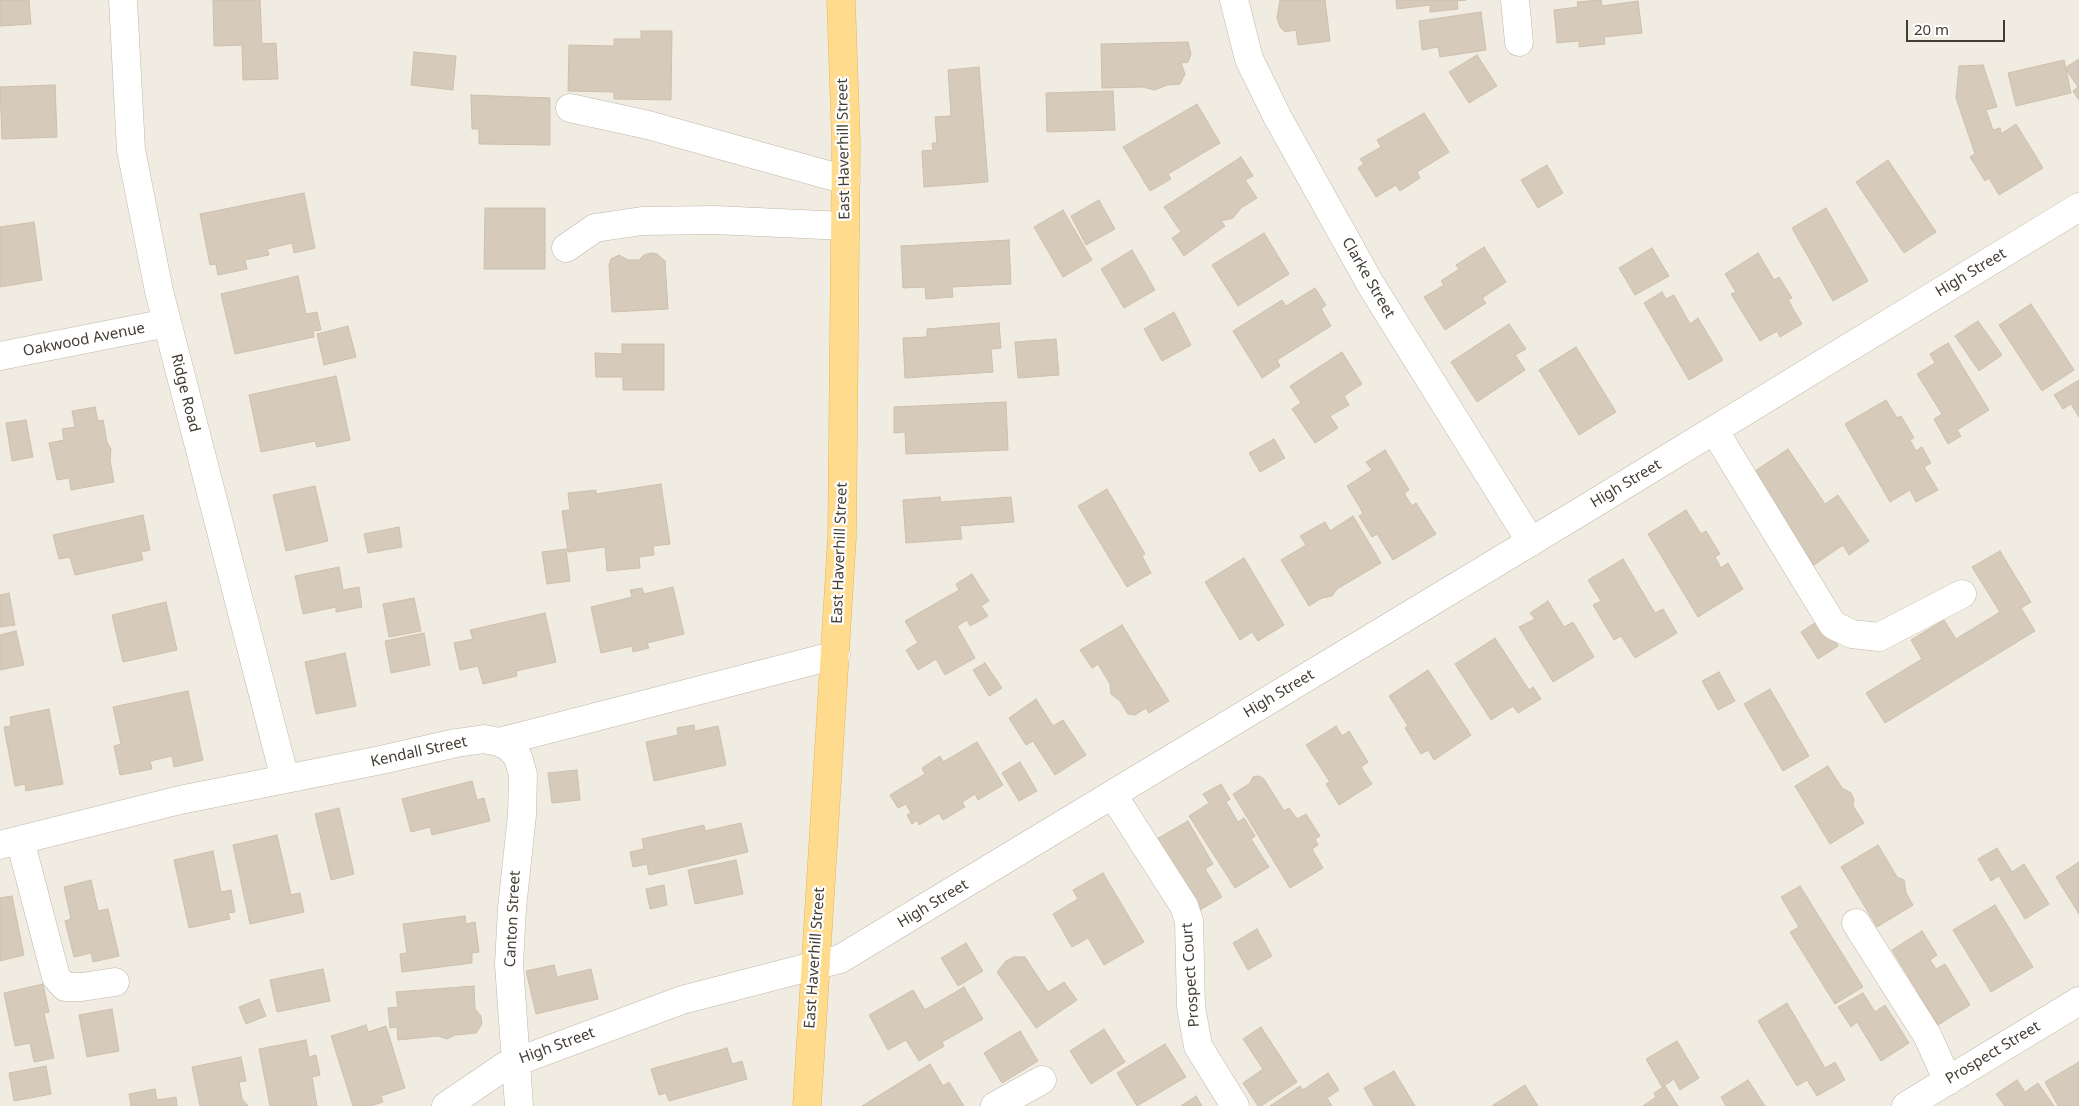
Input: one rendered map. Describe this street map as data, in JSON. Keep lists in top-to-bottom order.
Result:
{
  "streets": {
    "main road": ["East Haverhill Street"],
    "street": [
      "High Street",
      "Clarke Street",
      "Oakwood Avenue",
      "Ridge Road",
      "Kendall Street",
      "Canton Street",
      "Prospect Court",
      "Prospect Street"
    ]
  },
  "crossings": [
    ["East Haverhill Street", "High Street"],
    ["East Haverhill Street", "Kendall Street"],
    ["High Street", "Clarke Street"],
    ["High Street", "Canton Street"],
    ["High Street", "Prospect Court"],
    ["Oakwood Avenue", "Ridge Road"],
    ["Ridge Road", "Kendall Street"],
    ["Kendall Street", "Canton Street"]
  ],
  "scale_bar": "20 m"
}
